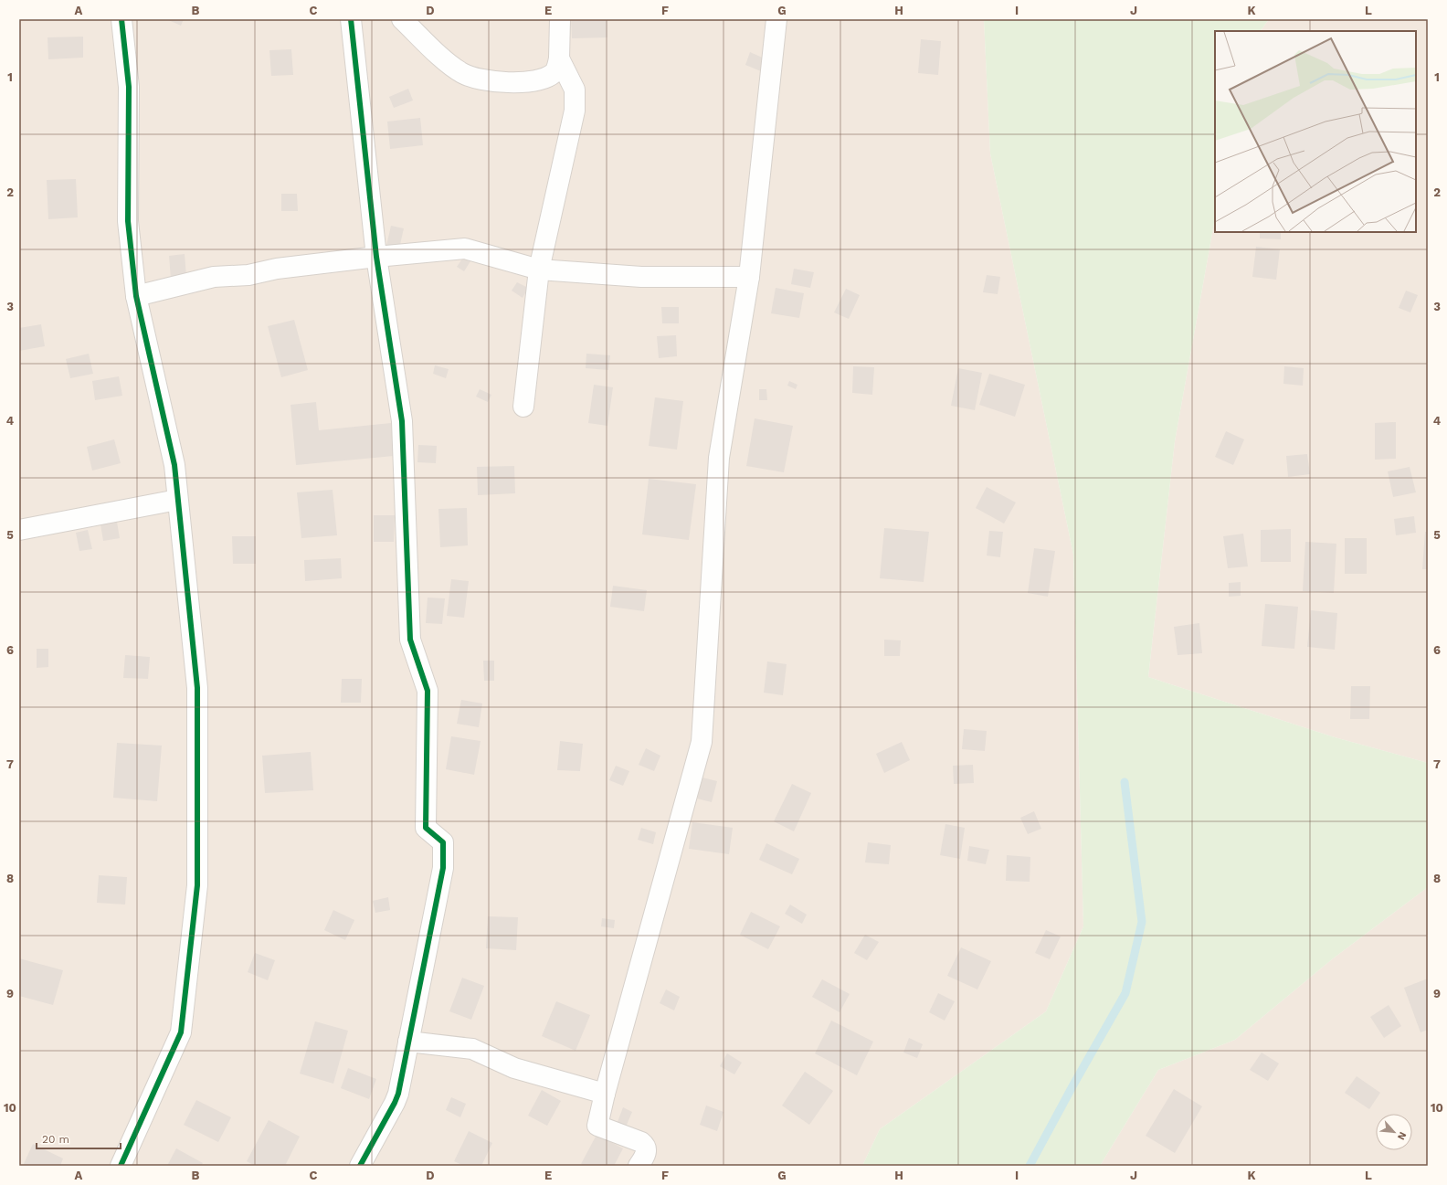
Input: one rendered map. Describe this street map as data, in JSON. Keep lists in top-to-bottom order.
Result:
{
  "scale_bar": "20 m",
  "north": "bottom right",
  "grid": {
    "columns": [
      "A",
      "B",
      "C",
      "D",
      "E",
      "F",
      "G",
      "H",
      "I",
      "J",
      "K",
      "L"
    ],
    "rows": [
      "1",
      "2",
      "3",
      "4",
      "5",
      "6",
      "7",
      "8",
      "9",
      "10"
    ]
  }
}
